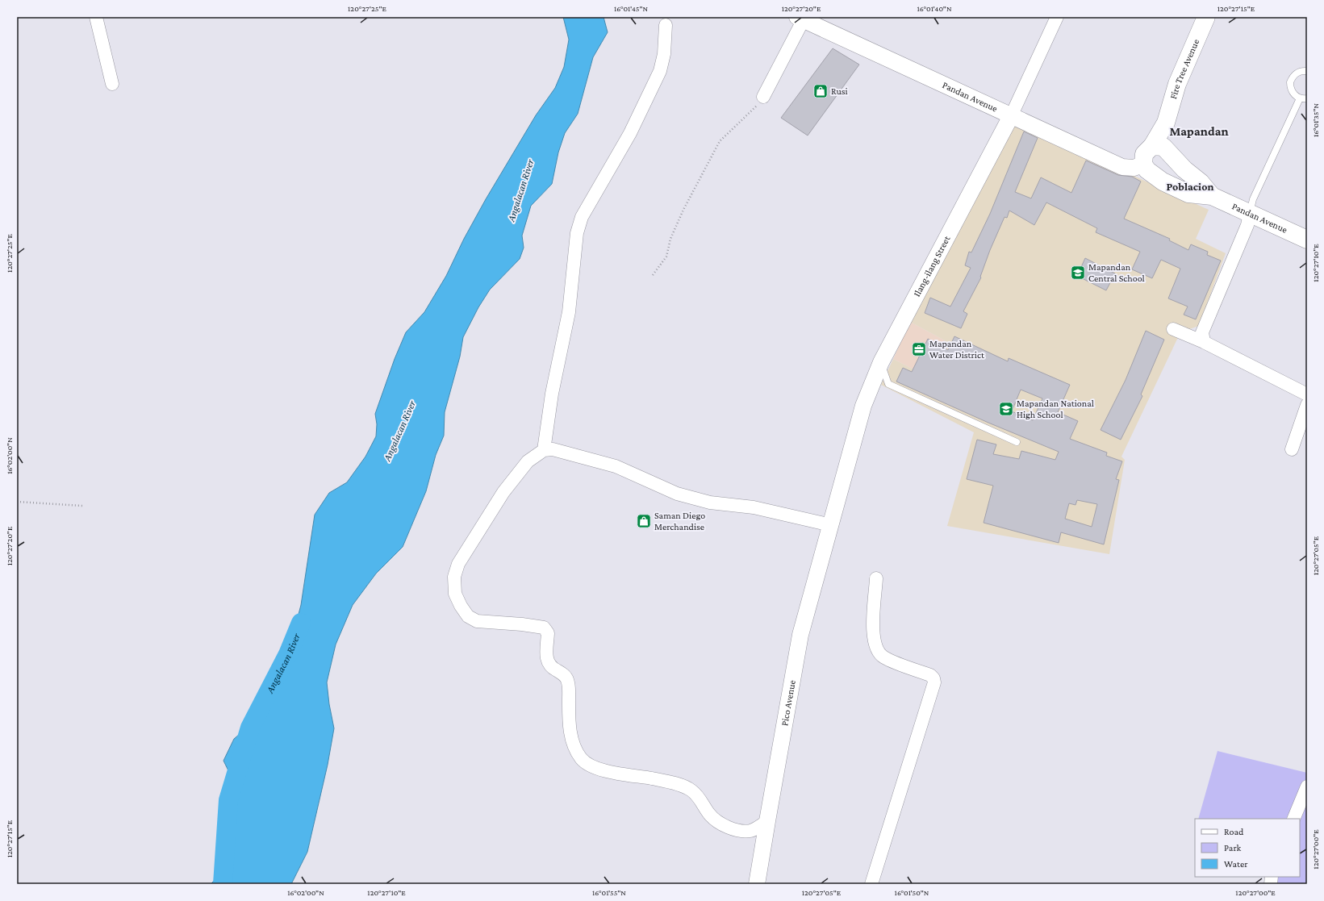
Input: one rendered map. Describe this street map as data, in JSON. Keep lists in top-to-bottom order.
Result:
{
  "streets": {
    "main road": ["Fire Tree Avenue", "Pandan Avenue"],
    "street": ["Ilang-ilang Street", "Pico Avenue"]
  },
  "crossings": [
    ["Fire Tree Avenue", "Pandan Avenue"],
    ["Pandan Avenue", "Ilang-ilang Street"],
    ["Ilang-ilang Street", "Pico Avenue"]
  ],
  "districts": ["Mapandan", "Poblacion"],
  "water": ["Angalacan River"],
  "places": {
    "shop": ["Rusi", "Saman Diego Merchandise"],
    "school or university": ["Mapandan Central School", "Mapandan National High School"],
    "office": ["Mapandan Water District"]
  },
  "legend": ["Road", "Park", "Water"],
  "coordinates": [
    "120°27'25\"E",
    "16°01'45\"N",
    "120°27'20\"E",
    "16°01'40\"N",
    "120°27'15\"E",
    "16°01'35\"N",
    "120°27'10\"E",
    "16°02'00\"N",
    "120°27'05\"E",
    "120°27'00\"E",
    "16°01'55\"N",
    "16°01'50\"N"
  ]
}
